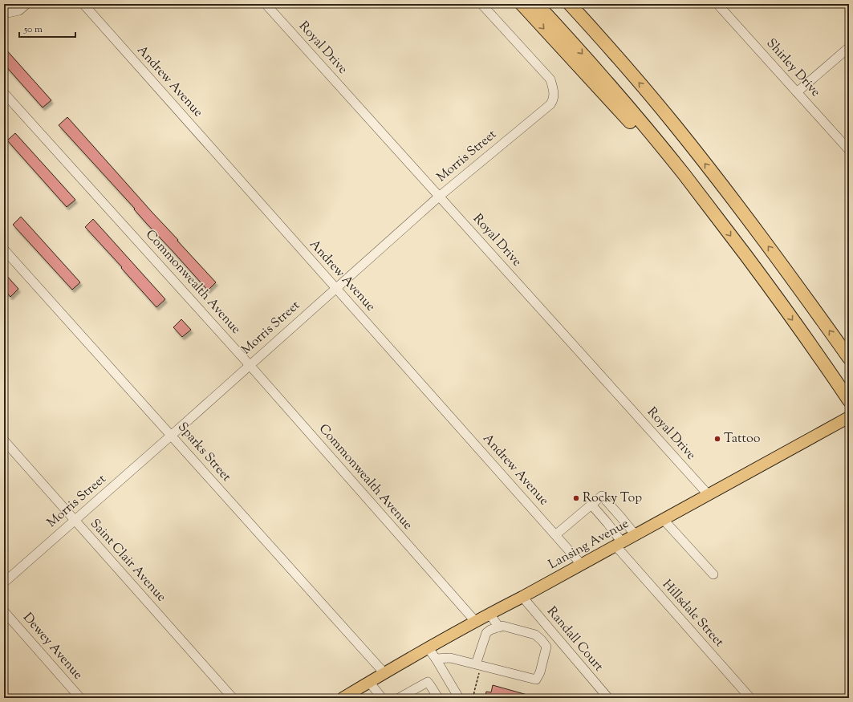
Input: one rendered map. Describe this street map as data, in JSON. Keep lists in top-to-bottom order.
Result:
{
  "streets": {
    "main road": ["Lansing Avenue"],
    "street": [
      "Royal Drive",
      "Shirley Drive",
      "Andrew Avenue",
      "Morris Street",
      "Commonwealth Avenue",
      "Sparks Street",
      "Saint Clair Avenue",
      "Hillsdale Street",
      "Randall Court",
      "Dewey Avenue"
    ]
  },
  "crossings": [
    ["Royal Drive", "Morris Street"],
    ["Royal Drive", "Lansing Avenue"],
    ["Andrew Avenue", "Morris Street"],
    ["Andrew Avenue", "Lansing Avenue"],
    ["Morris Street", "Commonwealth Avenue"],
    ["Morris Street", "Sparks Street"],
    ["Morris Street", "Saint Clair Avenue"],
    ["Commonwealth Avenue", "Lansing Avenue"],
    ["Sparks Street", "Lansing Avenue"],
    ["Lansing Avenue", "Hillsdale Street"],
    ["Lansing Avenue", "Randall Court"]
  ],
  "places": ["Tattoo", "Rocky Top"],
  "scale_bar": "50 m"
}
